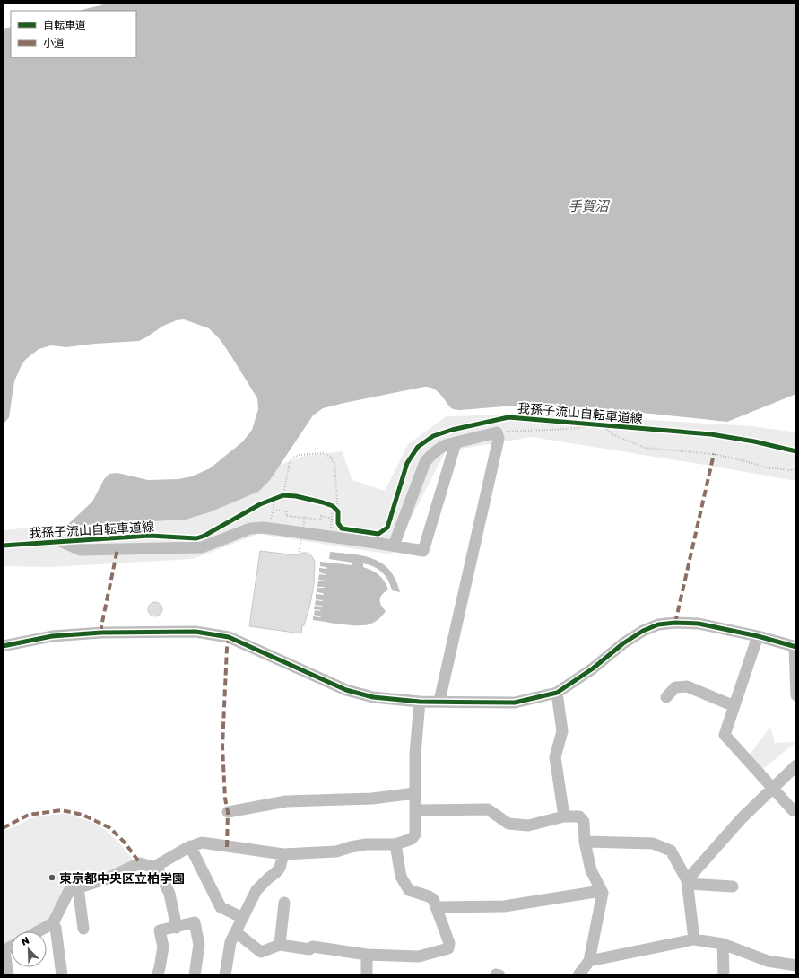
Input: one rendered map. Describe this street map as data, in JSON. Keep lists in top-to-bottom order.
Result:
{
  "streets": {
    "cycle path": ["我孫子流山自転車道線"]
  },
  "water": ["手賀沼"],
  "places": ["東京都中央区立柏学園"],
  "legend": ["自転車道", "小道"],
  "north": "top left"
}
